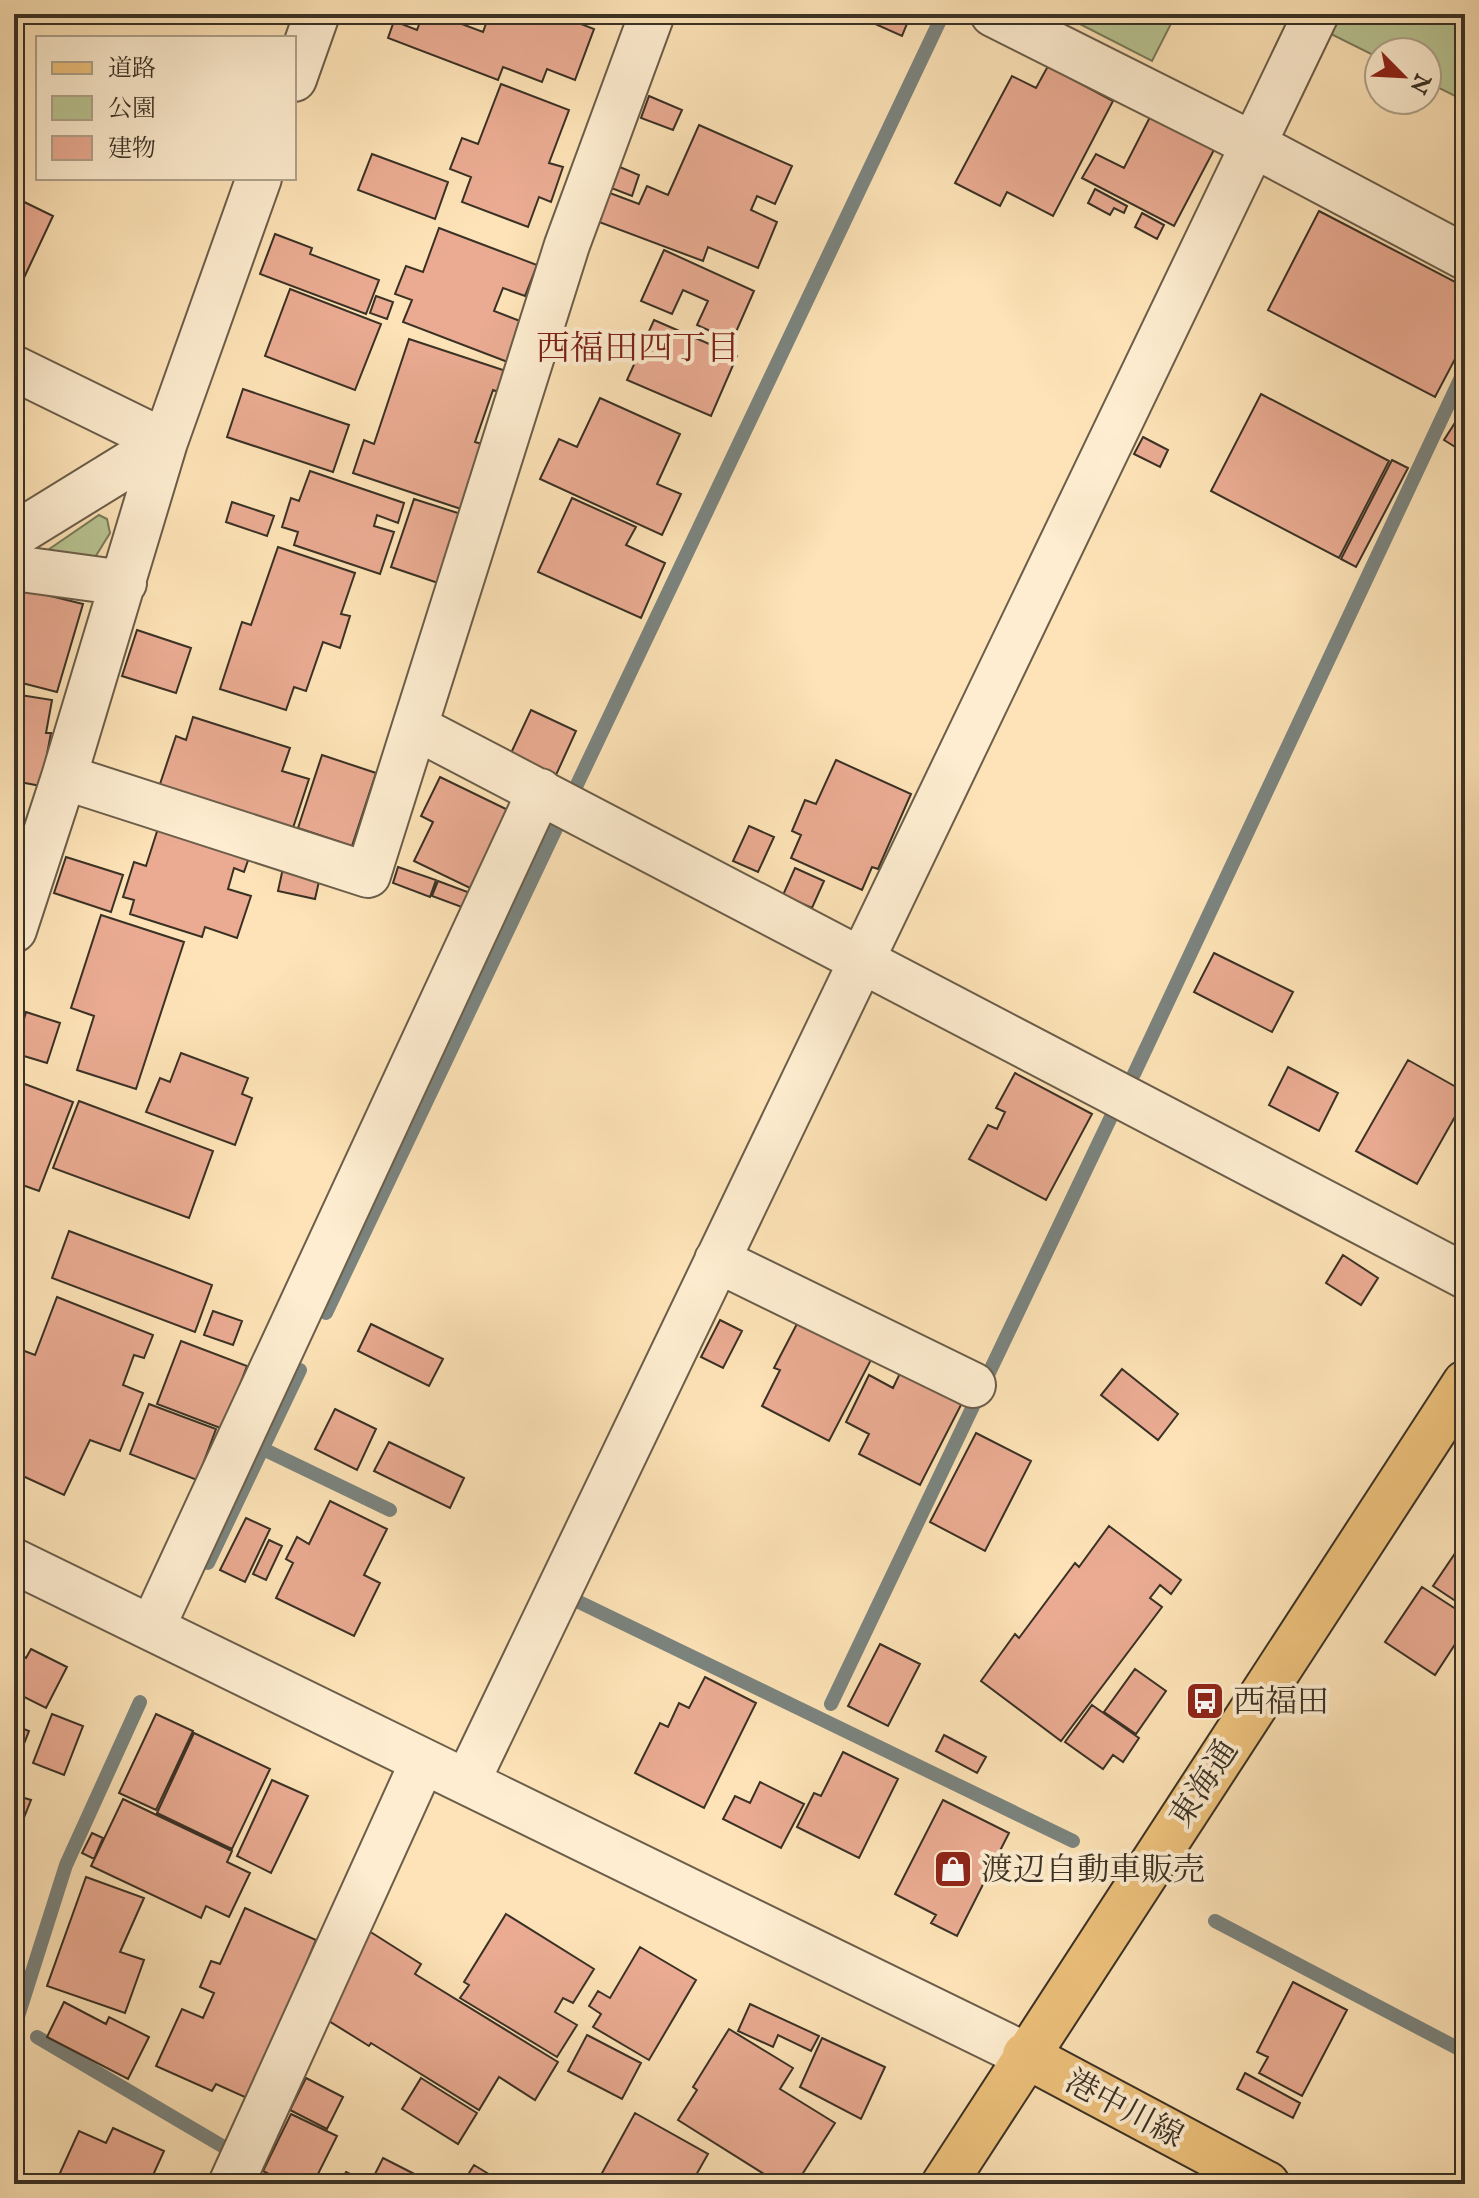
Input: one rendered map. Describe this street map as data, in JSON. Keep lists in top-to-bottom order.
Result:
{
  "streets": {
    "main road": ["東海通", "港中川線"]
  },
  "crossings": [
    ["東海通", "港中川線"]
  ],
  "districts": ["西福田四丁目"],
  "places": {
    "bus stop": ["西福田"],
    "shop": ["渡辺自動車販売"]
  },
  "legend": ["道路", "公園", "建物"],
  "north": "bottom right"
}
